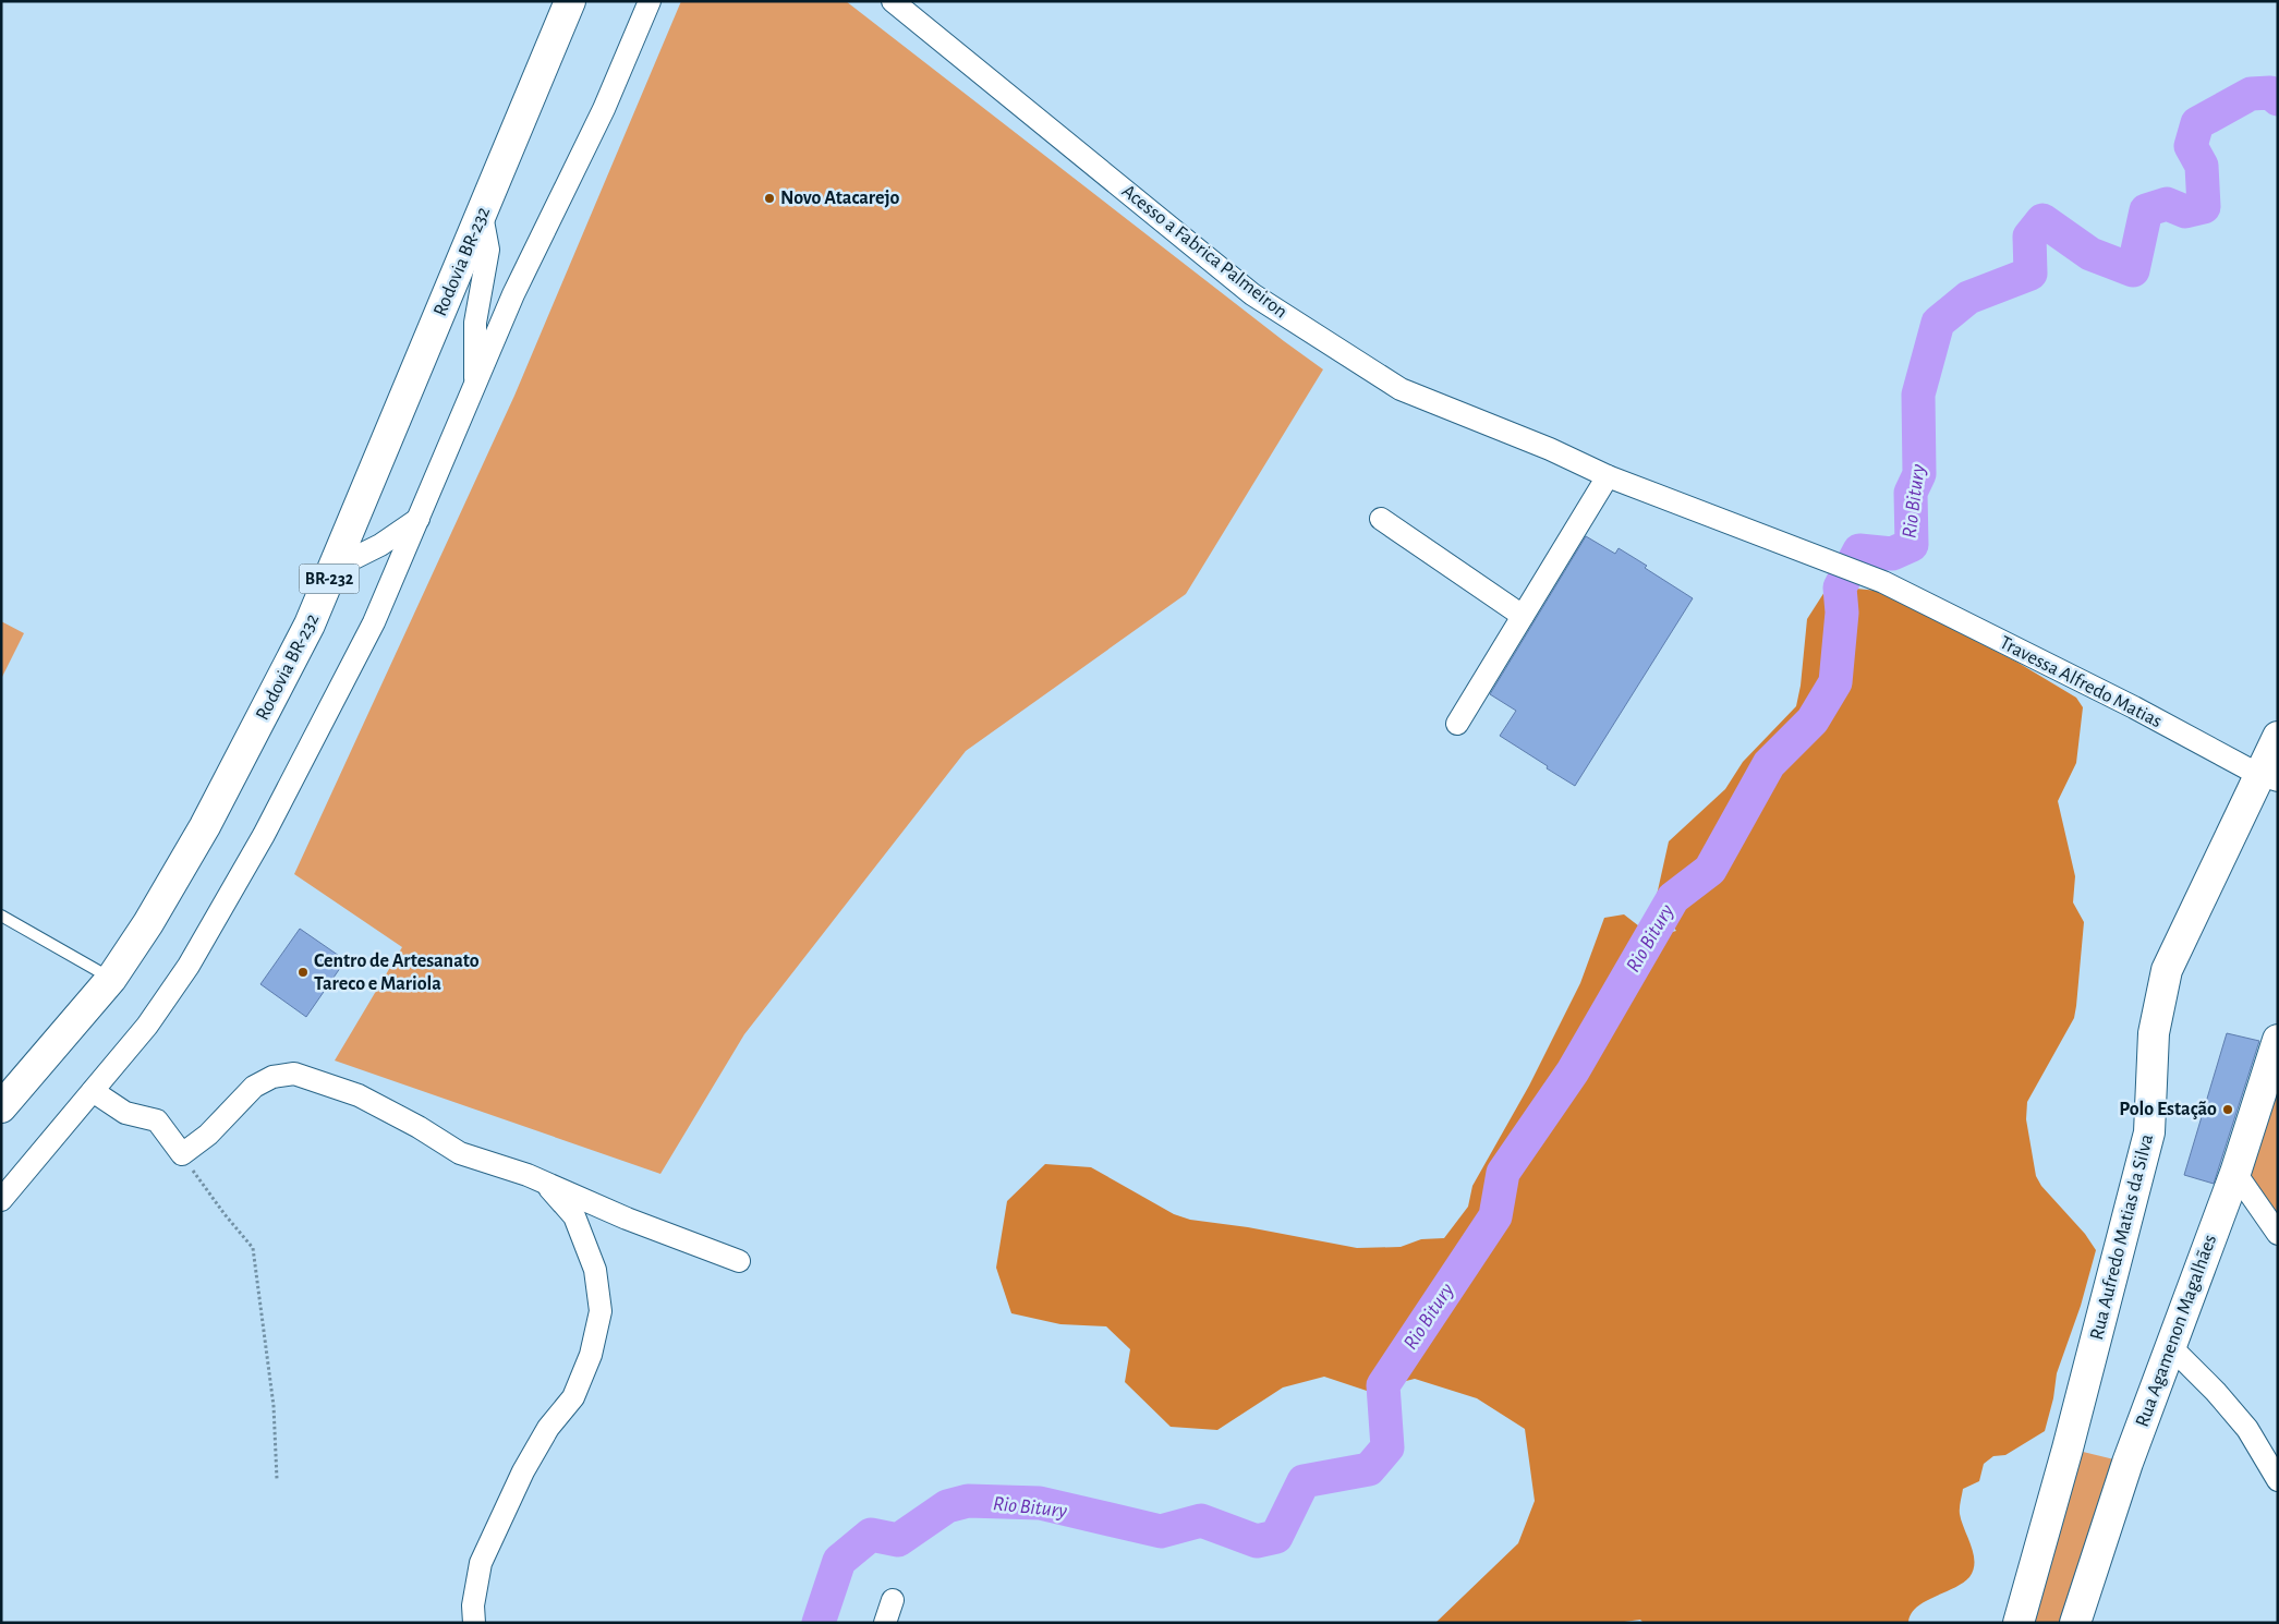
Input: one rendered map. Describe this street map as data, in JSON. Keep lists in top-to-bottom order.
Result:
{
  "streets": {
    "main road": [
      "Rodovia BR-232",
      "BR-232",
      "Rua Aufredo Matias da Silva",
      "Rua Agamenon Magalhães"
    ],
    "street": ["Acesso a Fabrica Palmeiron", "Travessa Alfredo Matias"]
  },
  "crossings": [
    ["Acesso a Fabrica Palmeiron", "Travessa Alfredo Matias"],
    ["Travessa Alfredo Matias", "Rua Aufredo Matias da Silva"]
  ],
  "water": ["Rio Bitury"],
  "places": ["Novo Atacarejo", "Centro de Artesanato Tareco e Mariola", "Polo Estação"]
}
